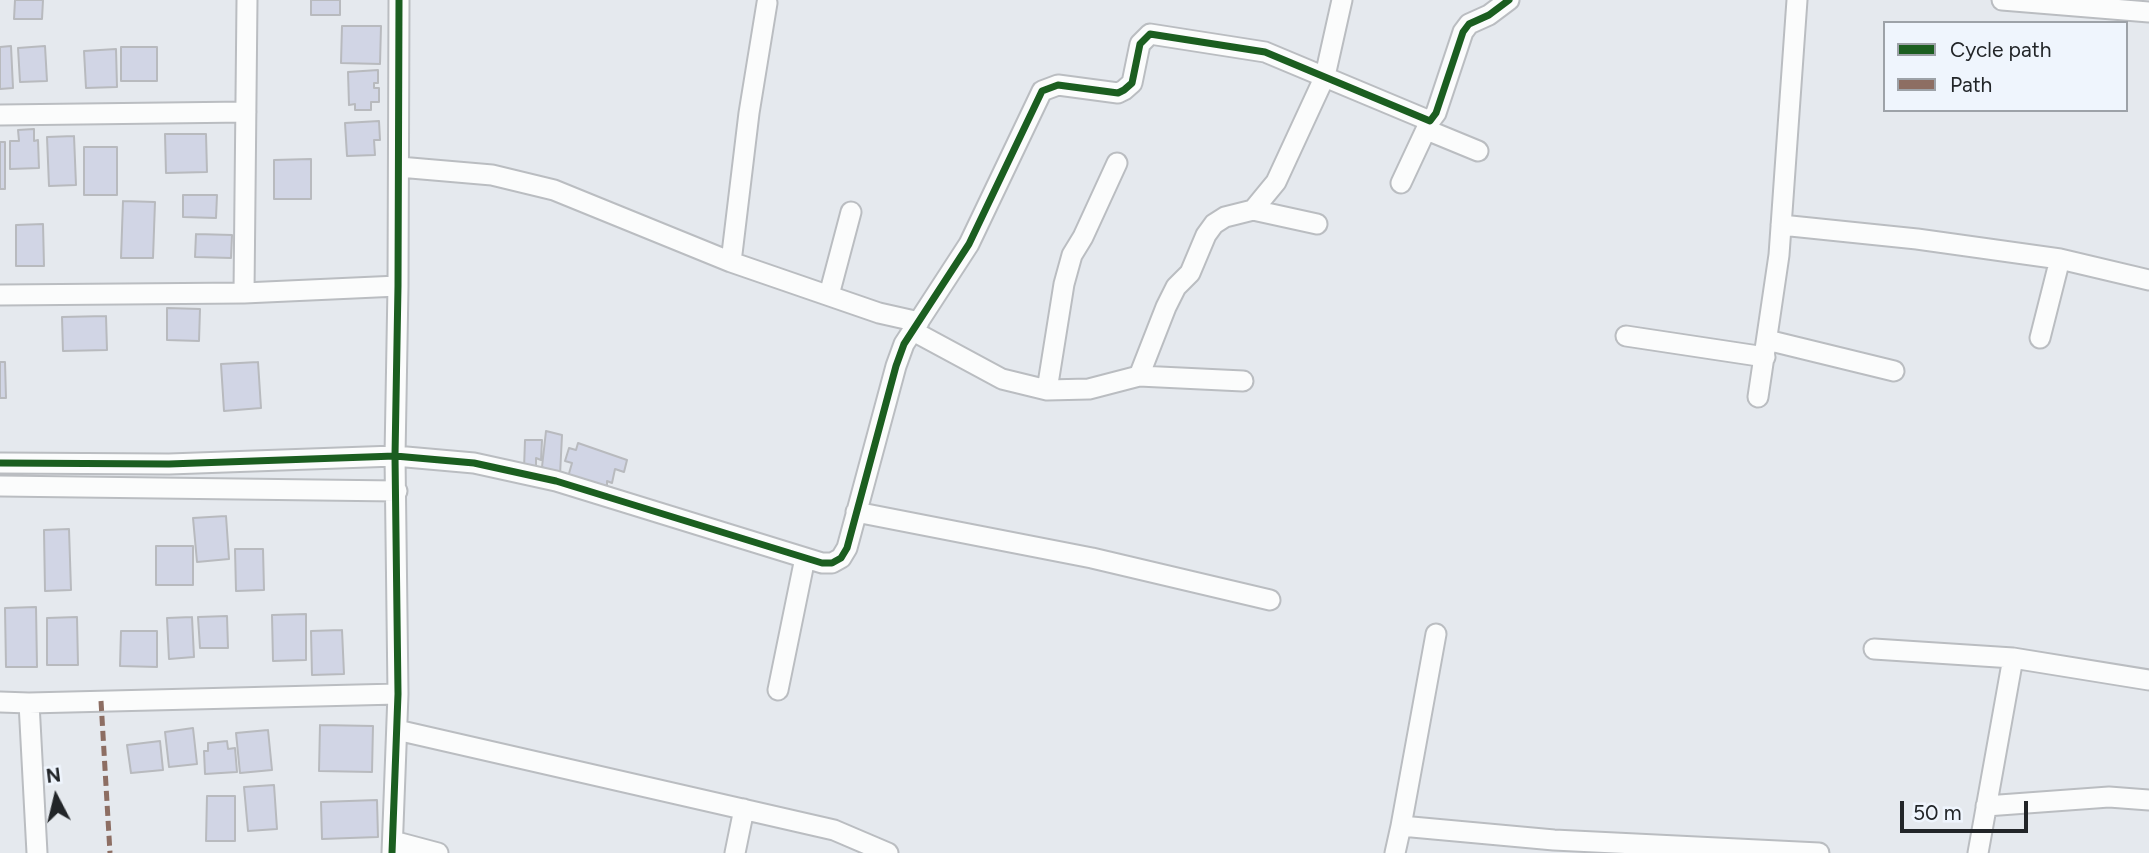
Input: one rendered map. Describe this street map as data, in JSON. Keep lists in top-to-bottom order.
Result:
{
  "legend": ["Cycle path", "Path"],
  "scale_bar": "50 m",
  "north": "top"
}
